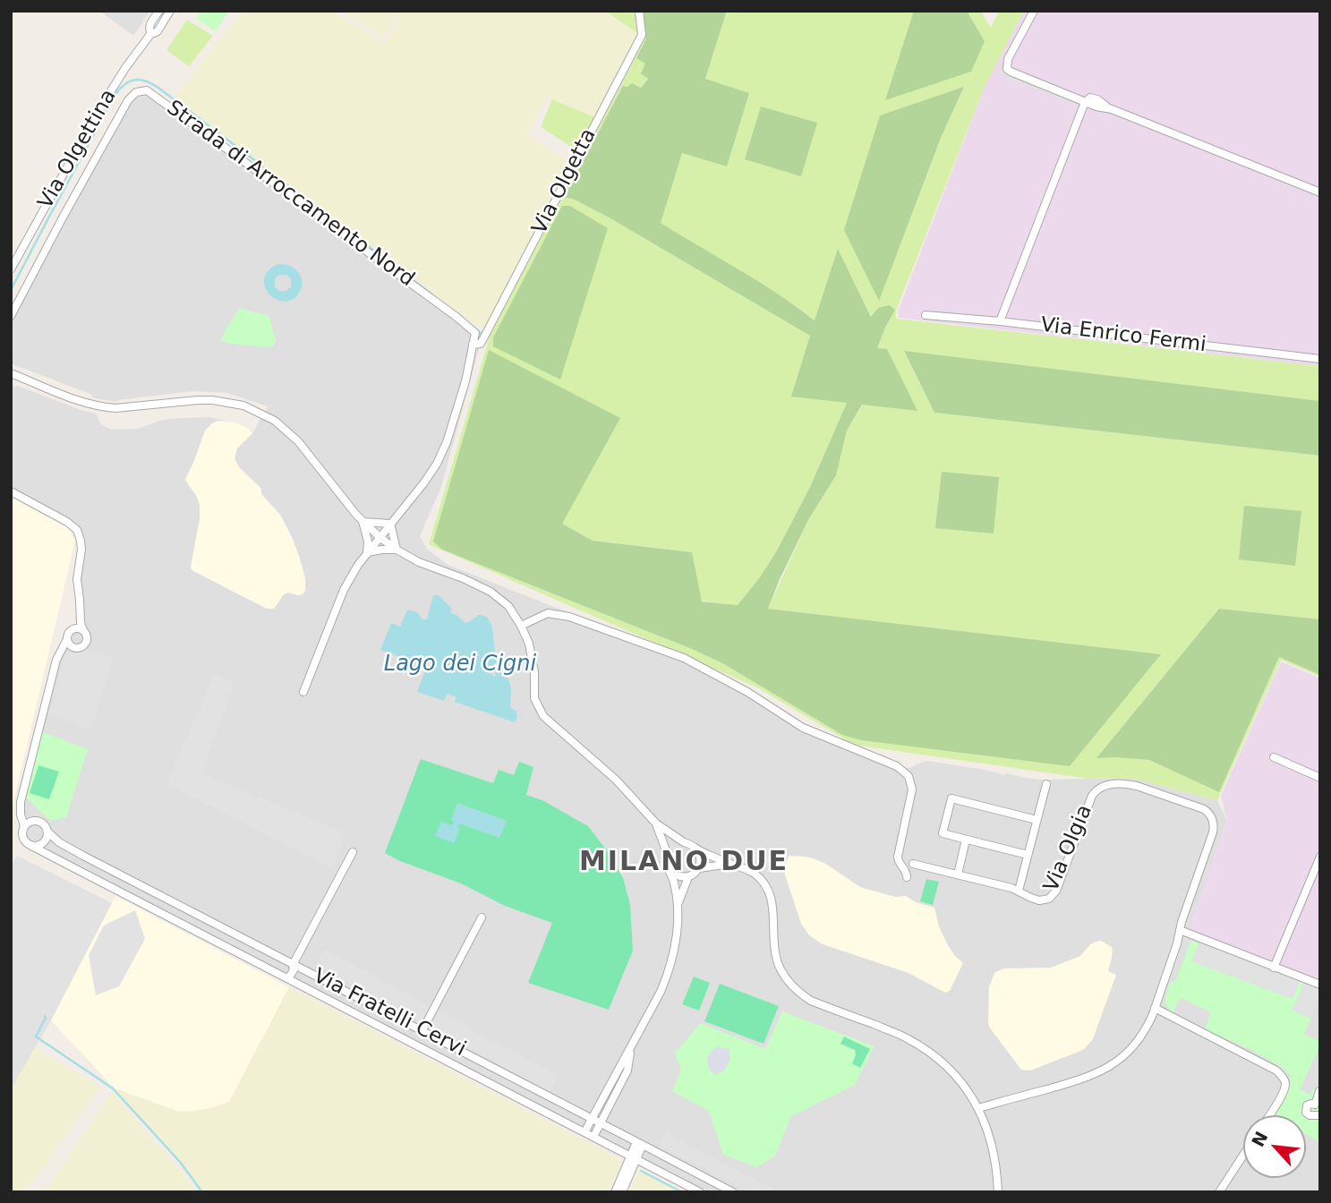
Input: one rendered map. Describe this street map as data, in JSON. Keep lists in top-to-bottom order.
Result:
{
  "streets": {
    "street": [
      "Via Olgettina",
      "Via Olgetta",
      "Strada di Arroccamento Nord",
      "Via Enrico Fermi",
      "Via Olgia",
      "Via Fratelli Cervi"
    ]
  },
  "crossings": [
    ["Via Olgetta", "Strada di Arroccamento Nord"]
  ],
  "districts": ["MILANO DUE"],
  "water": ["Lago dei Cigni"],
  "north": "top left"
}
